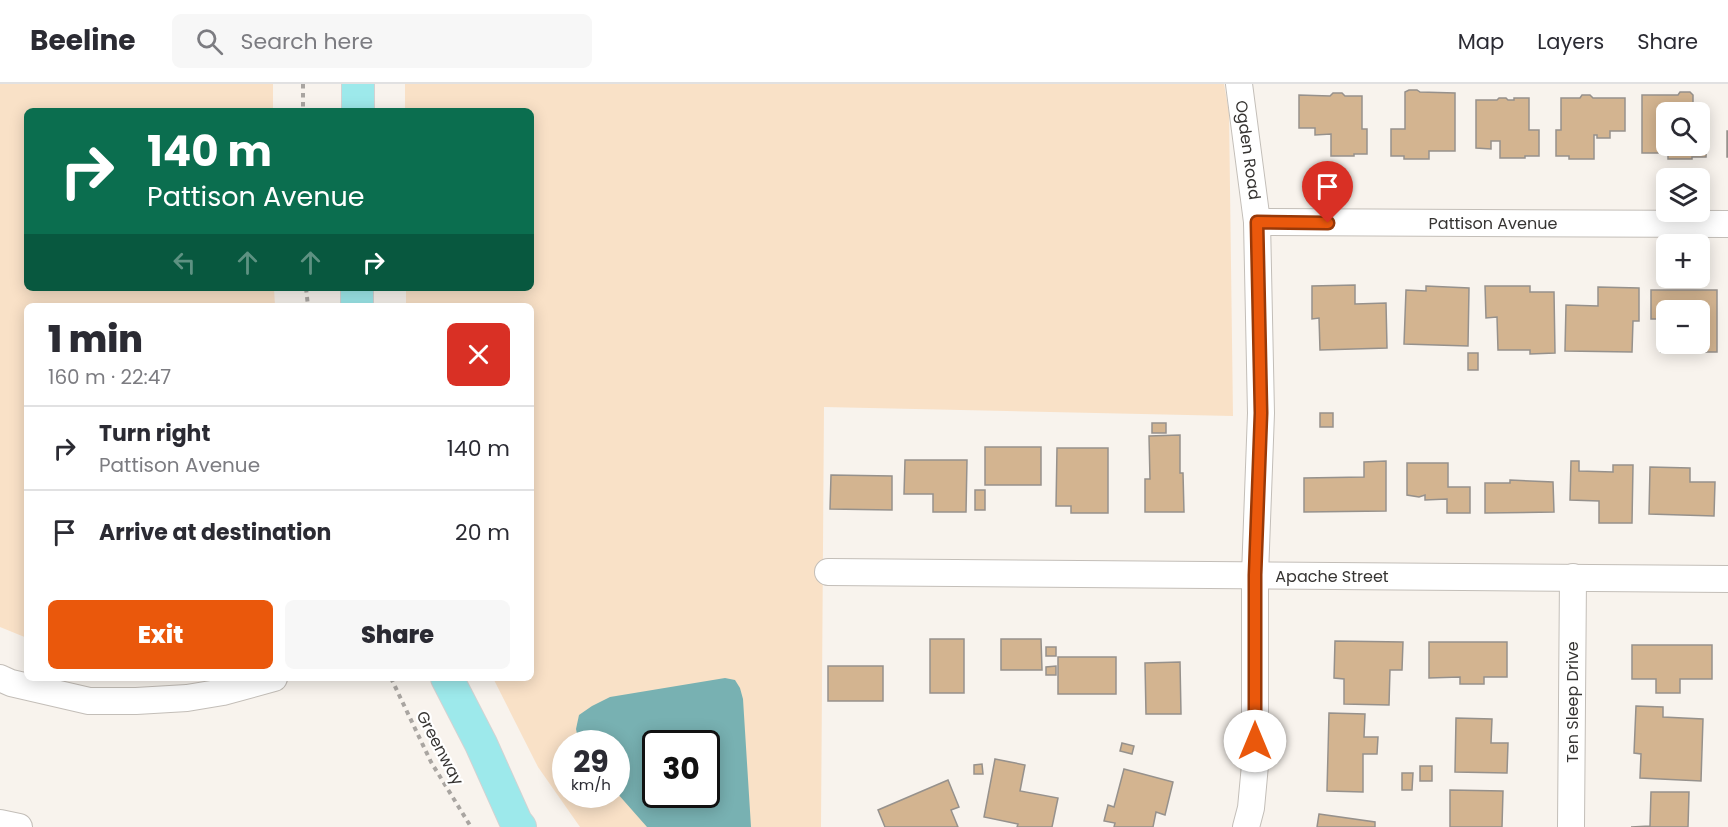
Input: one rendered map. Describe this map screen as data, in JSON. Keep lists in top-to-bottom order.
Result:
{
  "streets": {
    "street": [
      "Ogden Road",
      "Pattison Avenue",
      "Apache Street",
      "Ten Sleep Drive"
    ],
    "path": ["Greenway"]
  },
  "crossings": [
    ["Ogden Road", "Pattison Avenue"],
    ["Ogden Road", "Apache Street"],
    ["Apache Street", "Ten Sleep Drive"]
  ],
  "page": {
    "header": "Beeline",
    "search": "Search here",
    "nav": ["Map", "Layers", "Share"],
    "map_buttons": ["+", "−"],
    "turn": ["140 m", "Pattison Avenue"],
    "heading": ["1 min", "160 m · 22:47"],
    "list": [
      {
        "name": "Turn right",
        "note": "Pattison Avenue",
        "value": "140 m"
      },
      {
        "name": "Arrive at destination",
        "value": "20 m"
      }
    ],
    "buttons": ["Exit", "Share"],
    "speed": "29 km/h",
    "limit": "30"
  }
}
